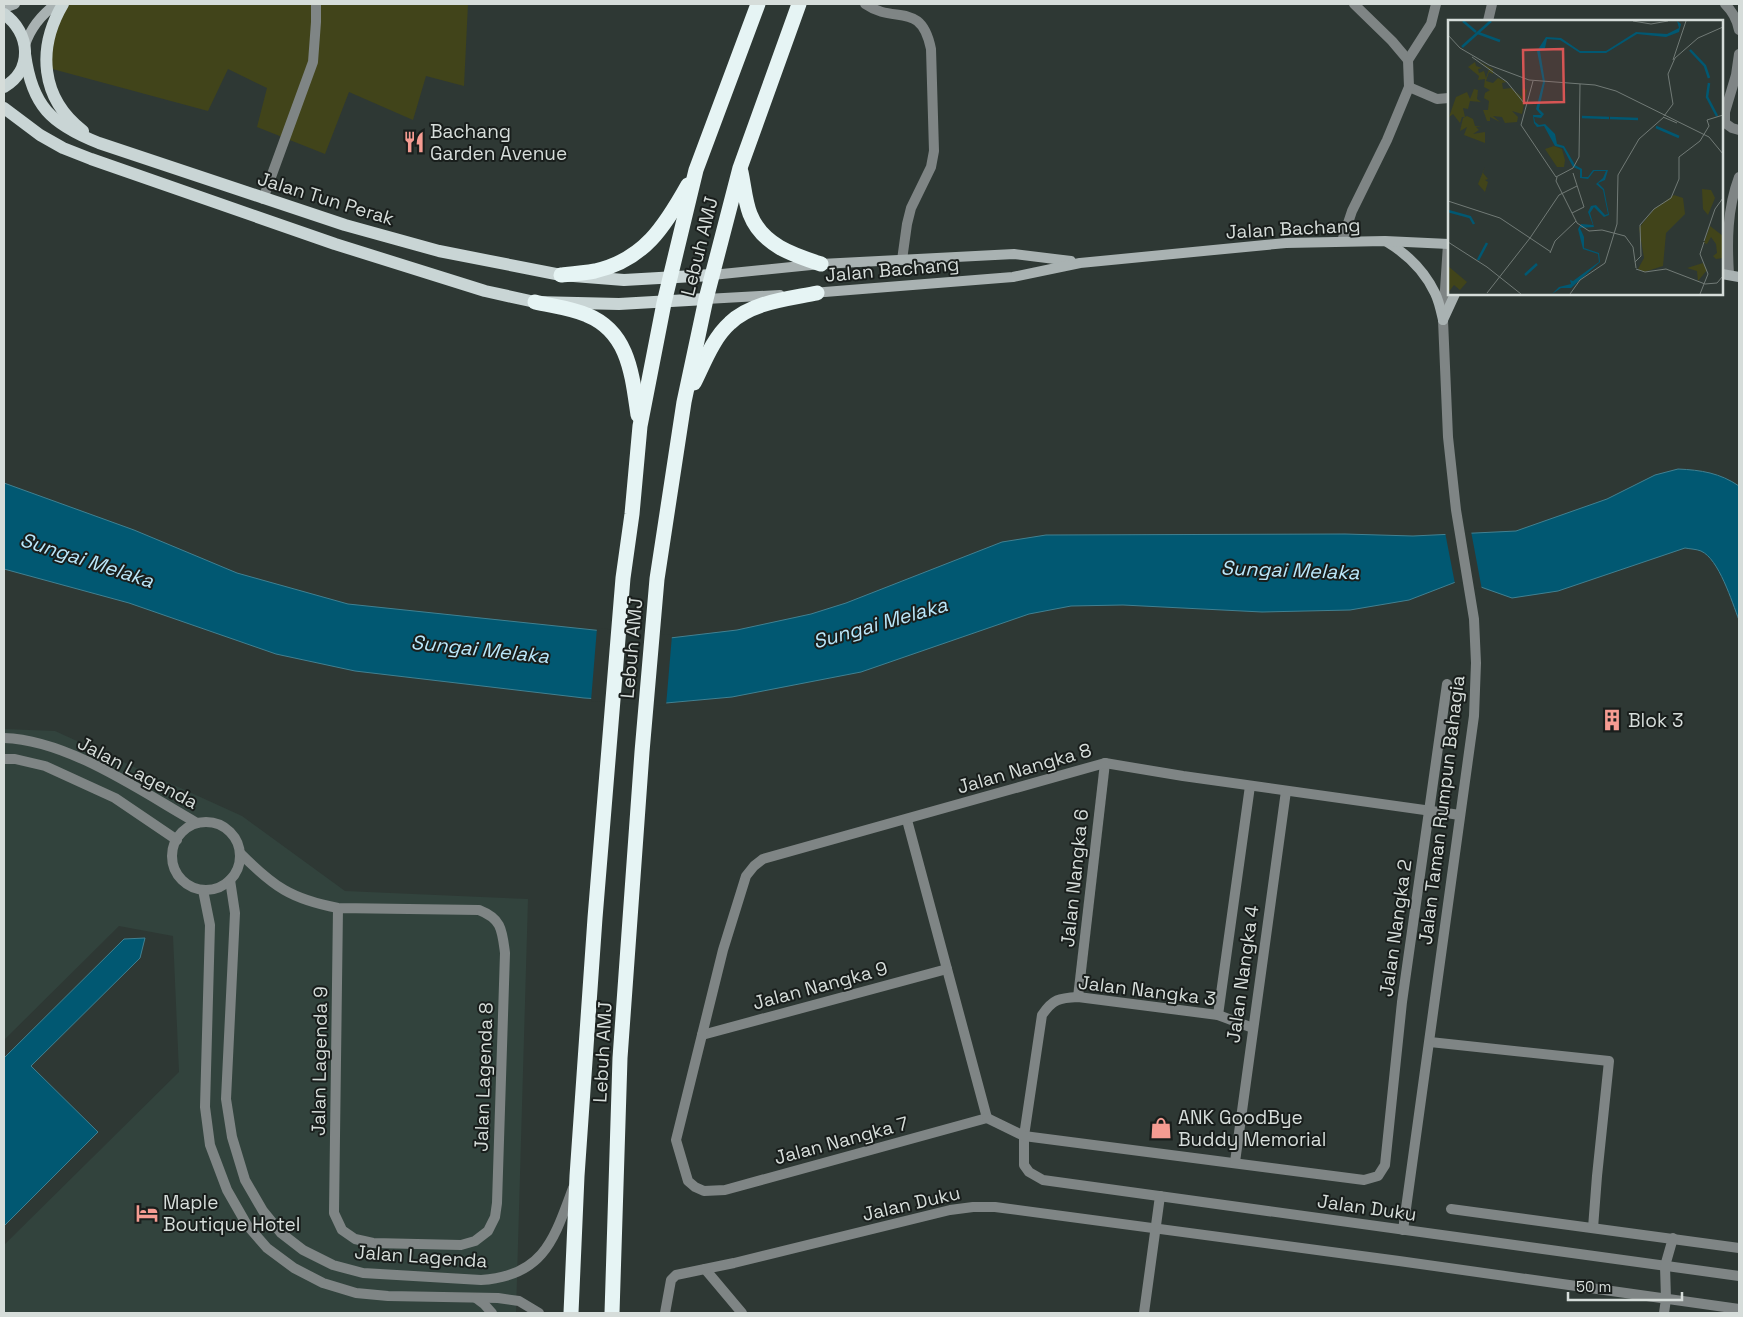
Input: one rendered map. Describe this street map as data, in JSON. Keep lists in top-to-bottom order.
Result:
{
  "streets": {
    "highway": ["Lebuh AMJ"],
    "main road": ["Jalan Tun Perak"],
    "street": [
      "Jalan Bachang",
      "Jalan Nangka 8",
      "Jalan Lagenda",
      "Jalan Taman Rumpun Bahagia",
      "Jalan Nangka 6",
      "Jalan Nangka 2",
      "Jalan Nangka 4",
      "Jalan Nangka 9",
      "Jalan Nangka 3",
      "Jalan Lagenda 9",
      "Jalan Lagenda 8",
      "Jalan Nangka 7",
      "Jalan Duku"
    ]
  },
  "crossings": [
    ["Jalan Tun Perak", "Jalan Bachang"],
    ["Jalan Tun Perak", "Lebuh AMJ"],
    ["Jalan Bachang", "Lebuh AMJ"],
    ["Lebuh AMJ", "Jalan Lagenda"],
    ["Jalan Nangka 8", "Jalan Taman Rumpun Bahagia"],
    ["Jalan Nangka 8", "Jalan Nangka 6"],
    ["Jalan Nangka 8", "Jalan Nangka 2"],
    ["Jalan Nangka 8", "Jalan Nangka 4"],
    ["Jalan Nangka 8", "Jalan Nangka 9"],
    ["Jalan Nangka 8", "Jalan Nangka 7"],
    ["Jalan Taman Rumpun Bahagia", "Jalan Duku"],
    ["Jalan Nangka 6", "Jalan Nangka 3"],
    ["Jalan Nangka 2", "Jalan Nangka 4"],
    ["Jalan Nangka 4", "Jalan Nangka 3"],
    ["Jalan Nangka 9", "Jalan Nangka 7"],
    ["Jalan Nangka 3", "Jalan Duku"],
    ["Jalan Lagenda 9", "Jalan Lagenda 8"]
  ],
  "water": ["Sungai Melaka"],
  "places": {
    "restaurant": ["Bachang Garden Avenue"],
    "building": ["Blok 3"],
    "shop": ["ANK GoodBye Buddy Memorial"],
    "hotel": ["Maple Boutique Hotel"]
  },
  "scale_bar": "50 m"
}
